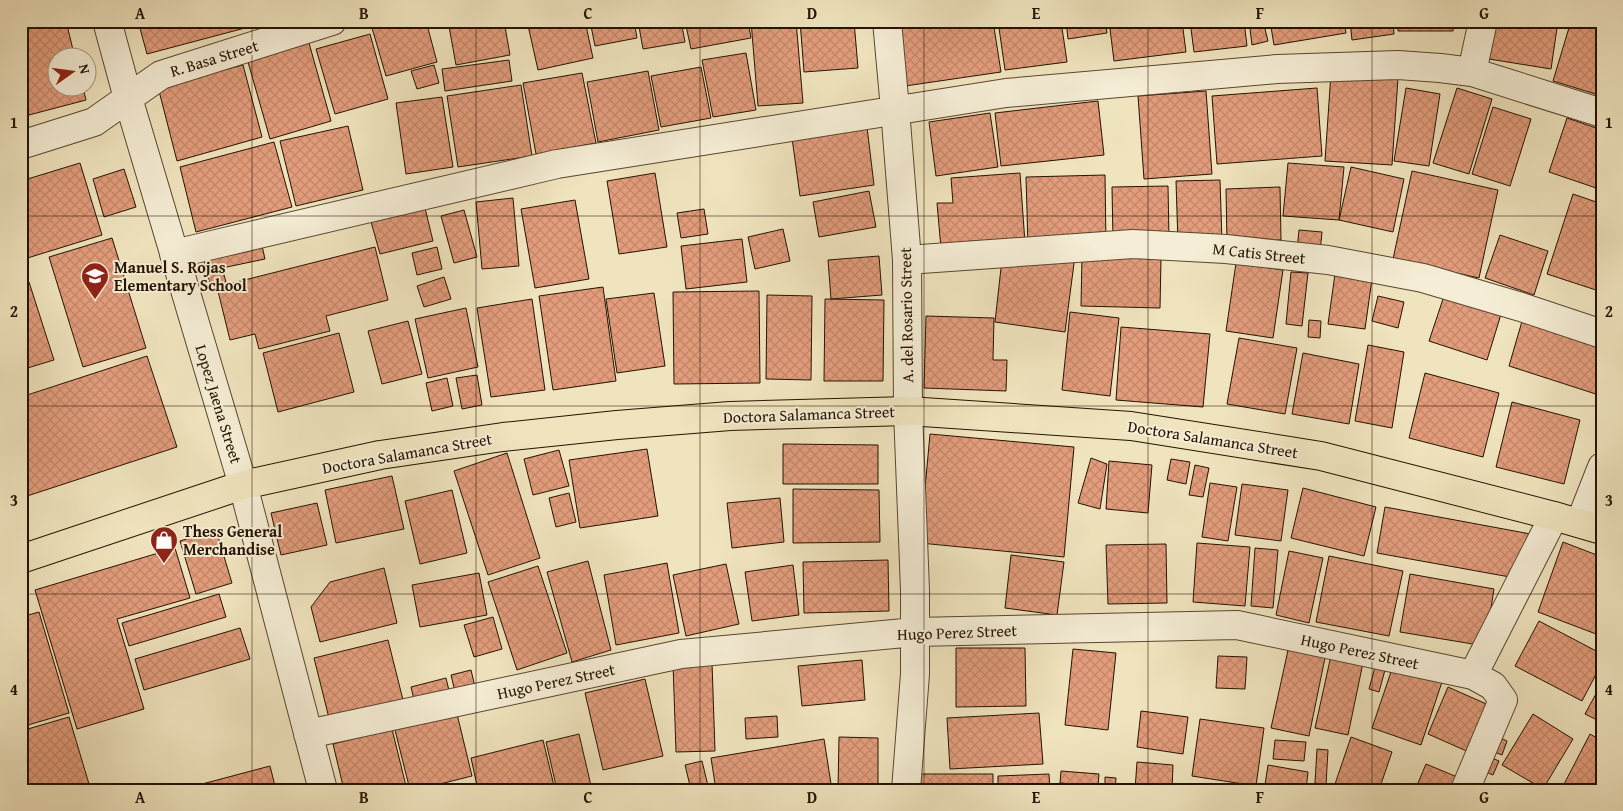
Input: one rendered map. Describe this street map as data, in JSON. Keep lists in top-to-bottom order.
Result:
{
  "streets": {
    "main road": ["Doctora Salamanca Street"],
    "street": [
      "R. Basa Street",
      "M Catis Street",
      "A. del Rosario Street",
      "Lopez Jaena Street",
      "Hugo Perez Street"
    ]
  },
  "crossings": [
    ["R. Basa Street", "Lopez Jaena Street"],
    ["M Catis Street", "A. del Rosario Street"],
    ["A. del Rosario Street", "Doctora Salamanca Street"],
    ["A. del Rosario Street", "Hugo Perez Street"],
    ["Lopez Jaena Street", "Doctora Salamanca Street"],
    ["Lopez Jaena Street", "Hugo Perez Street"]
  ],
  "places": {
    "school or university": ["Manuel S. Rojas Elementary School"],
    "shop": ["Thess General Merchandise"]
  },
  "north": "right",
  "grid": {
    "columns": [
      "A",
      "B",
      "C",
      "D",
      "E",
      "F",
      "G"
    ],
    "rows": [
      "1",
      "2",
      "3",
      "4"
    ]
  }
}
